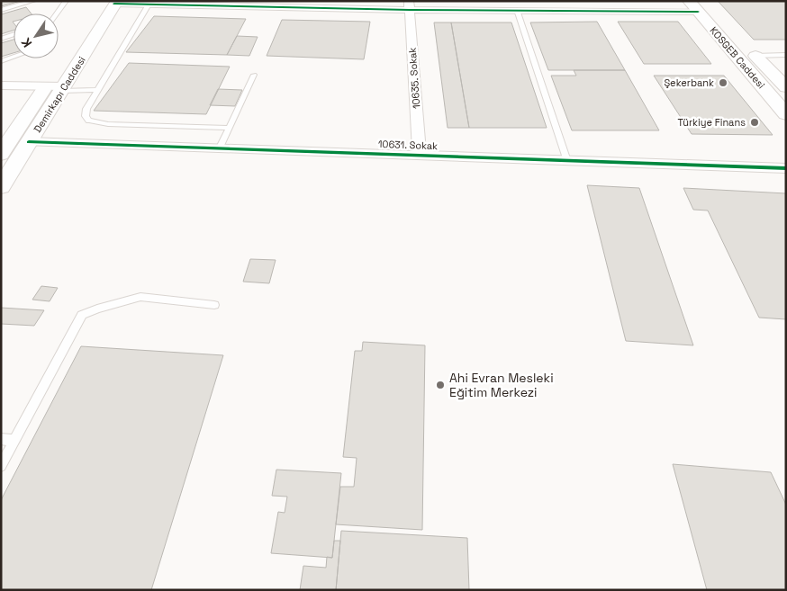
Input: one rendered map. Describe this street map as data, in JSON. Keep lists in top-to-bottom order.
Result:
{
  "streets": {
    "street": [
      "KOSGEB Caddesi",
      "10635. Sokak",
      "Demirkapı Caddesi",
      "10631. Sokak"
    ]
  },
  "crossings": [
    ["10635. Sokak", "10631. Sokak"],
    ["Demirkapı Caddesi", "10631. Sokak"]
  ],
  "places": ["Şekerbank", "Türkiye Finans", "Ahi Evran Mesleki Eğitim Merkezi"],
  "north": "bottom left"
}
